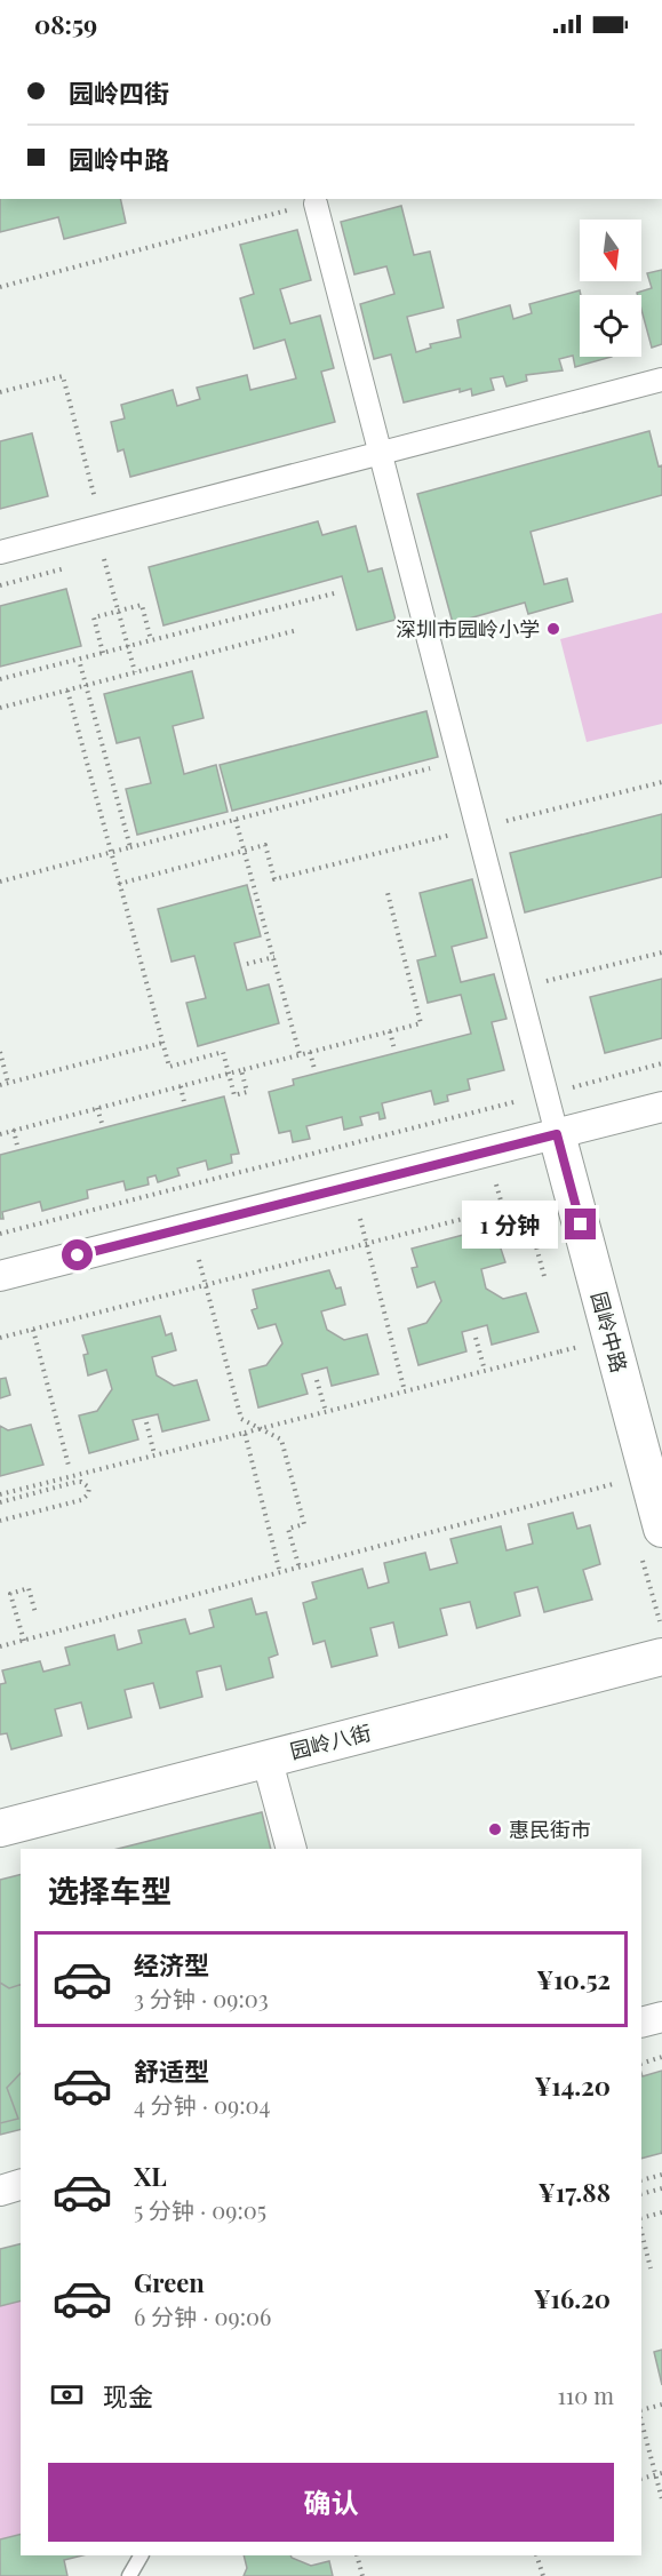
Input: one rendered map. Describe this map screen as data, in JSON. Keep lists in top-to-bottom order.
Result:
{
  "streets": {
    "street": ["园岭中路", "园岭八街"]
  },
  "places": ["深圳市园岭小学", "惠民街市"],
  "north": "bottom",
  "page": {
    "status": "08:59",
    "banner": ["园岭四街", "园岭中路"],
    "bubble": "1 分钟",
    "heading": "选择车型",
    "list": [
      {
        "name": "经济型",
        "note": "3 分钟 · 09:03",
        "value": "¥10.52"
      },
      {
        "name": "舒适型",
        "note": "4 分钟 · 09:04",
        "value": "¥14.20"
      },
      {
        "name": "XL",
        "note": "5 分钟 · 09:05",
        "value": "¥17.88"
      },
      {
        "name": "Green",
        "note": "6 分钟 · 09:06",
        "value": "¥16.20"
      }
    ],
    "pay": ["现金", "110 m"],
    "buttons": "确认"
  }
}
